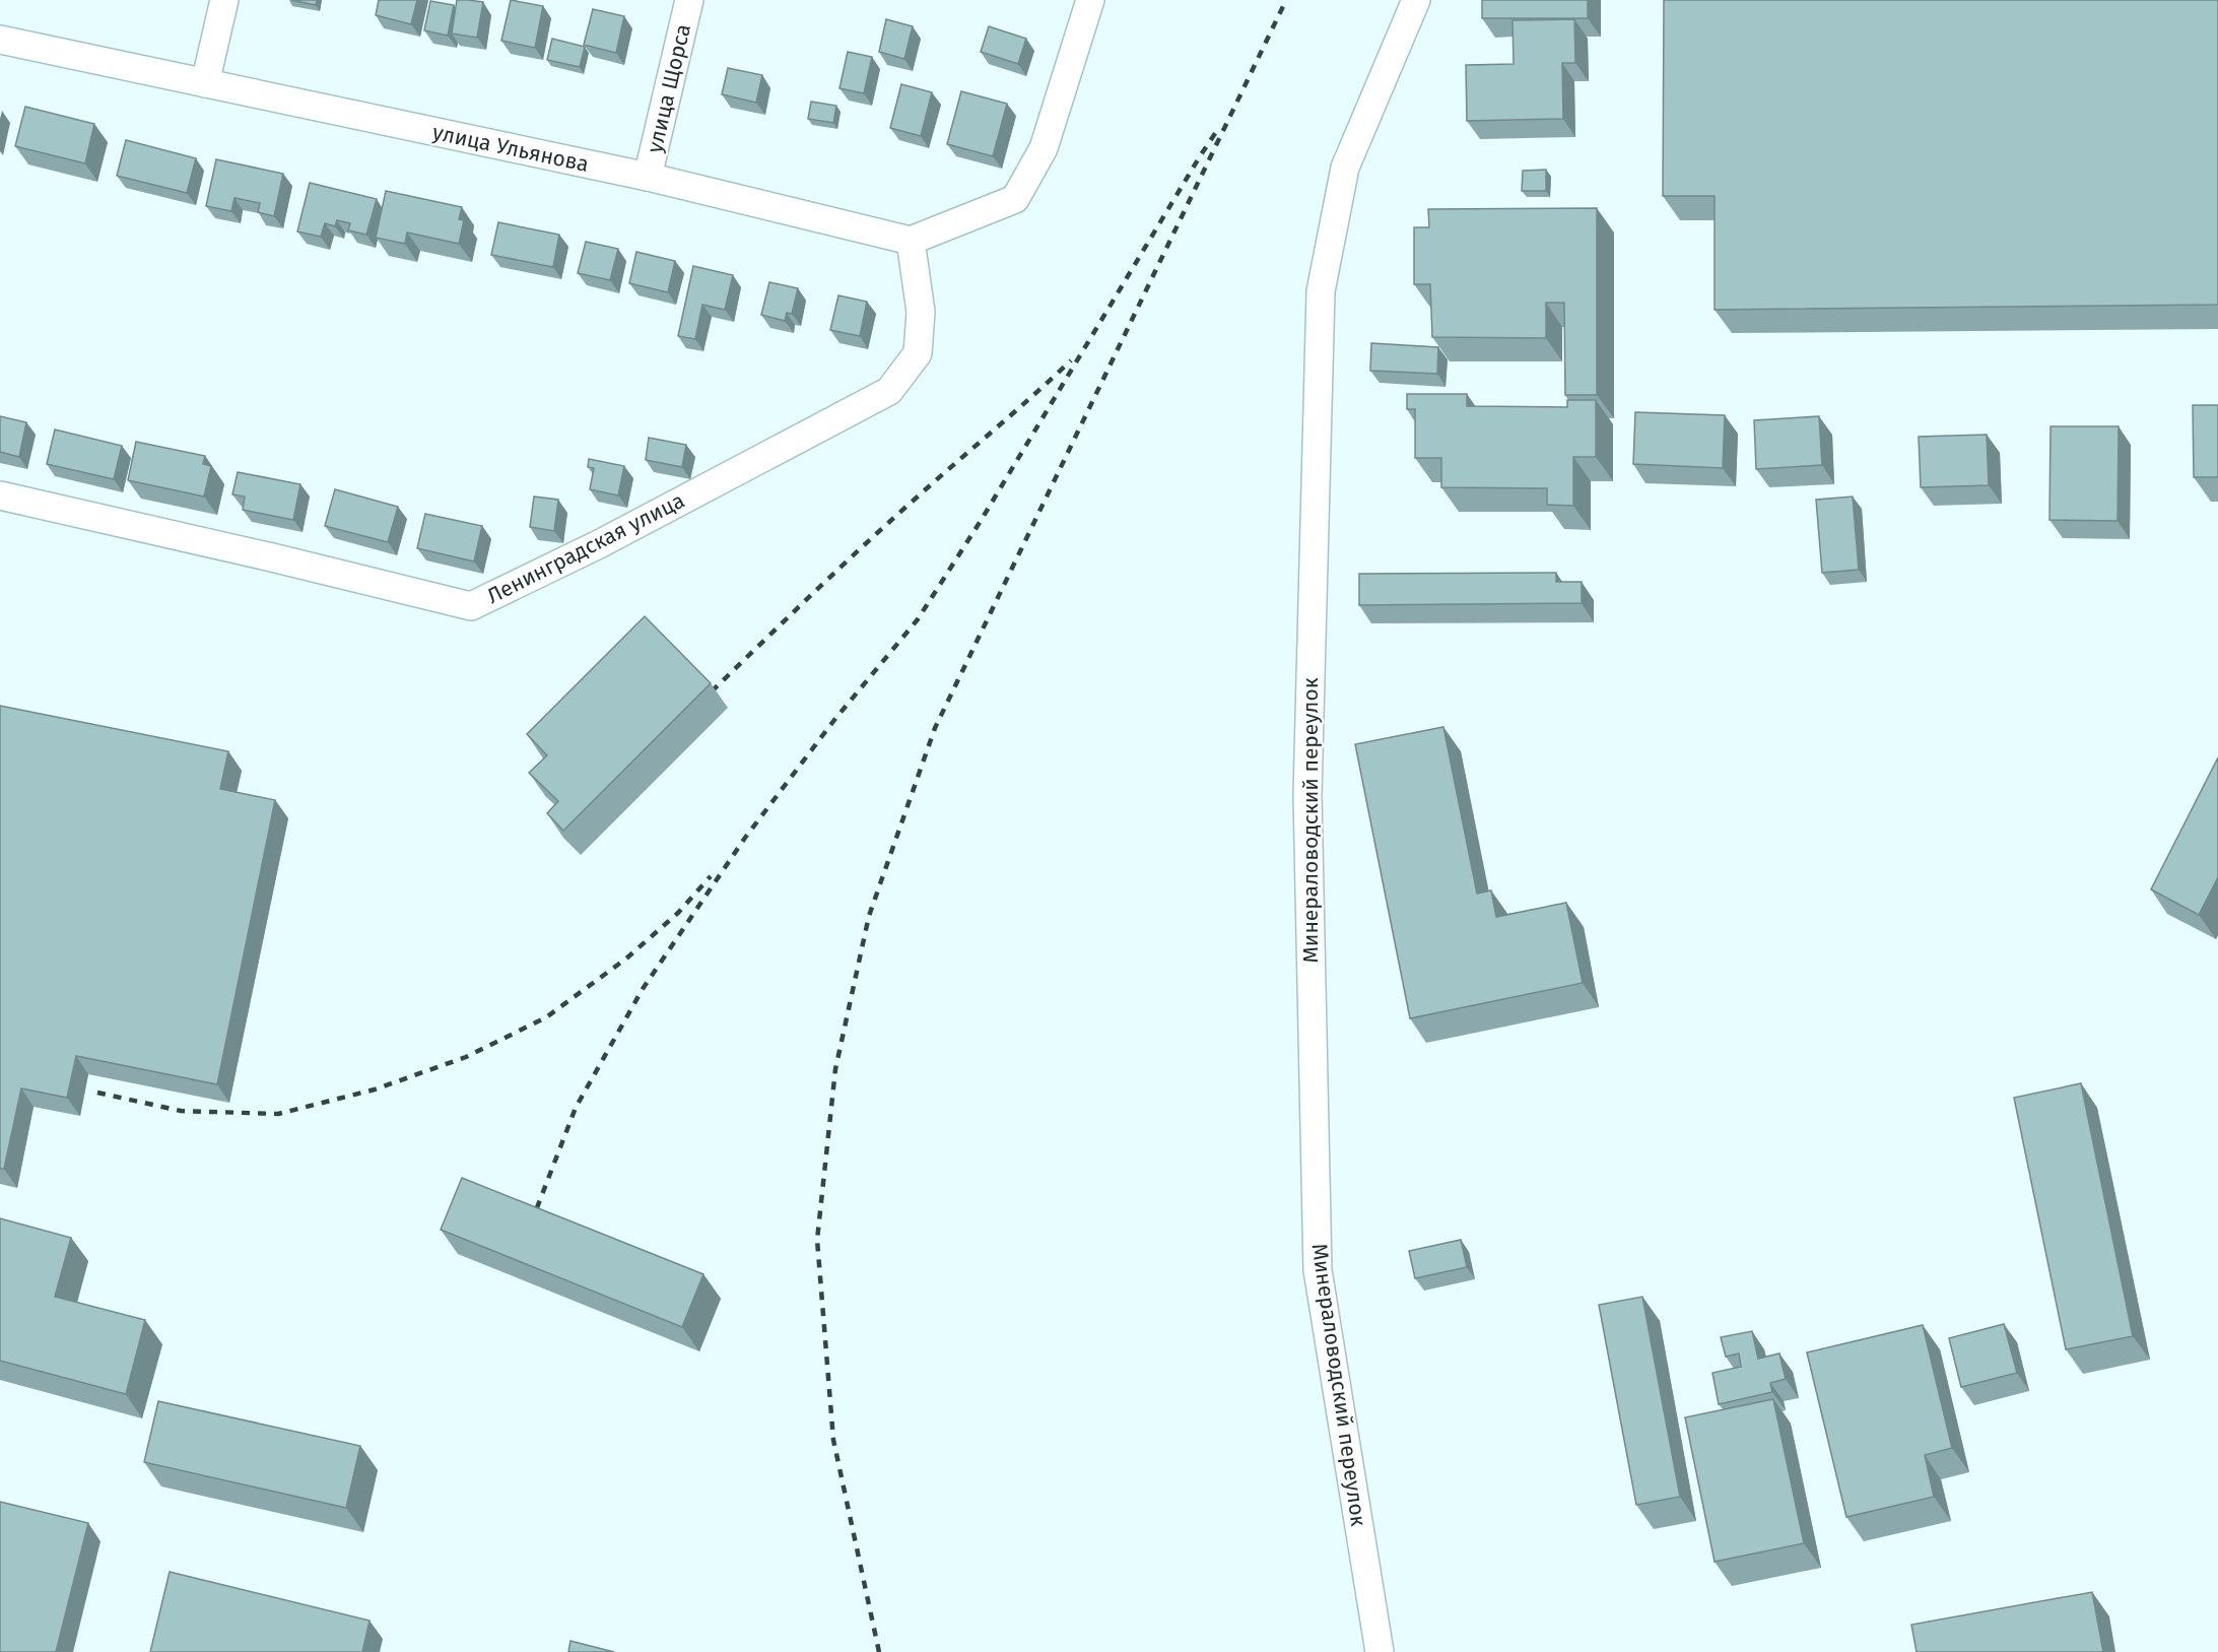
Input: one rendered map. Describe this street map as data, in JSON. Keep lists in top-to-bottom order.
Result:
{
  "streets": {
    "street": [
      "улица Щорса",
      "улица Ульянова",
      "Ленинградская улица",
      "Минераловодский переулок"
    ]
  },
  "crossings": [
    ["улица Щорса", "улица Ульянова"],
    ["улица Ульянова", "Ленинградская улица"]
  ]
}
